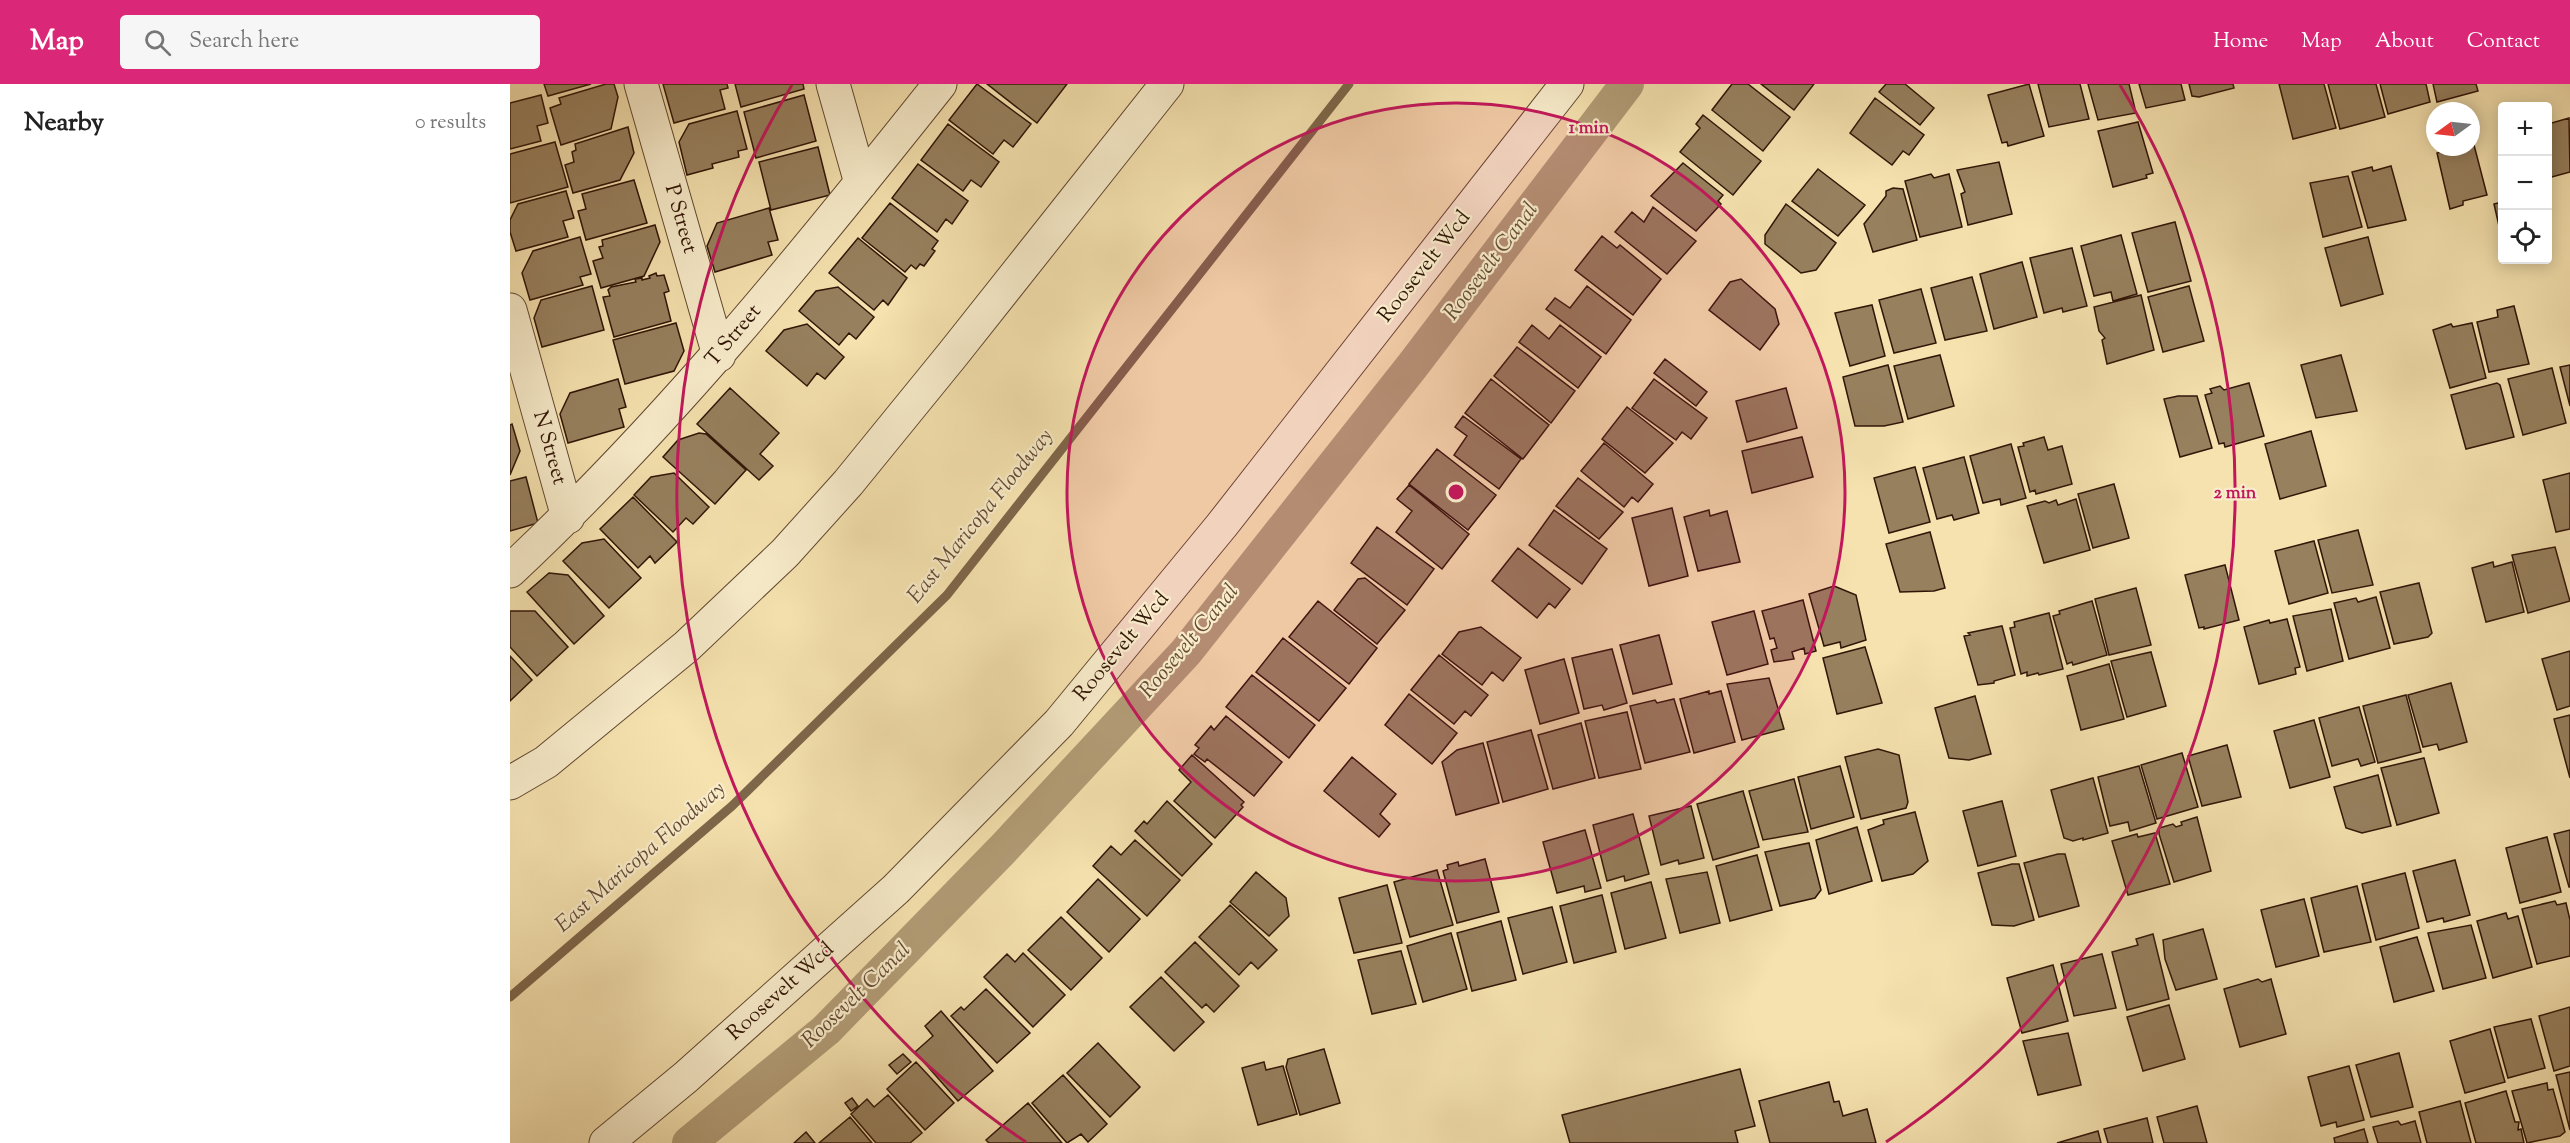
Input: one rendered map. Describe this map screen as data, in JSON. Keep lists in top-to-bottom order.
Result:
{
  "streets": {
    "street": [
      "P Street",
      "Roosevelt Wcd",
      "T Street",
      "N Street"
    ]
  },
  "crossings": [
    ["P Street", "T Street"],
    ["T Street", "N Street"]
  ],
  "water": ["Roosevelt Canal", "East Maricopa Floodway"],
  "north": "left",
  "page": {
    "header": "Map",
    "search": "Search here",
    "nav": [
      "Home",
      "Map",
      "About",
      "Contact"
    ],
    "heading": ["Nearby", "0 results"],
    "map_buttons": ["+", "−"]
  },
  "rings": ["1 min", "2 min"]
}
